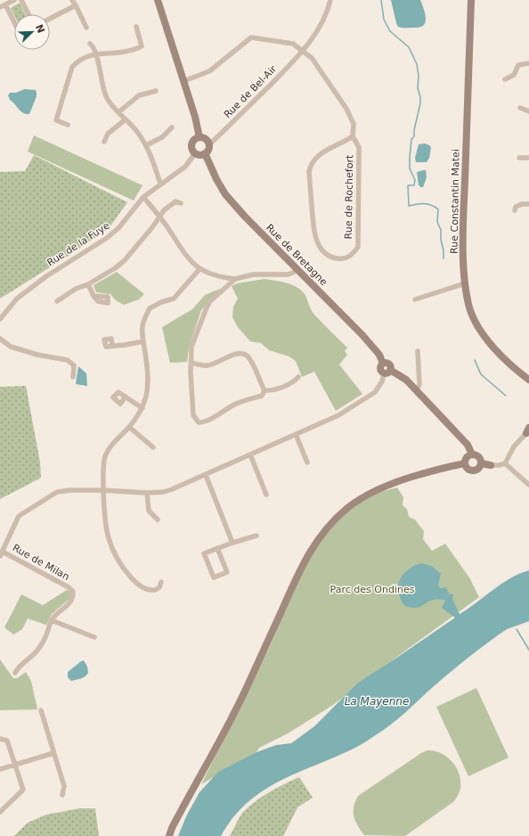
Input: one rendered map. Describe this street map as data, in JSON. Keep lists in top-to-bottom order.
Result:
{
  "streets": {
    "street": [
      "Rue de Bel-Air",
      "Rue de Rochefort",
      "Rue Constantin Matei",
      "Rue de la Fuye",
      "Rue de Bretagne",
      "Rue de Milan"
    ]
  },
  "crossings": [
    ["Rue de Bel-Air", "Rue de Rochefort"],
    ["Rue de Bel-Air", "Rue de la Fuye"],
    ["Rue de Bel-Air", "Rue de Bretagne"],
    ["Rue de la Fuye", "Rue de Bretagne"]
  ],
  "water": ["La Mayenne"],
  "parks": ["Parc des Ondines"],
  "north": "top right"
}
